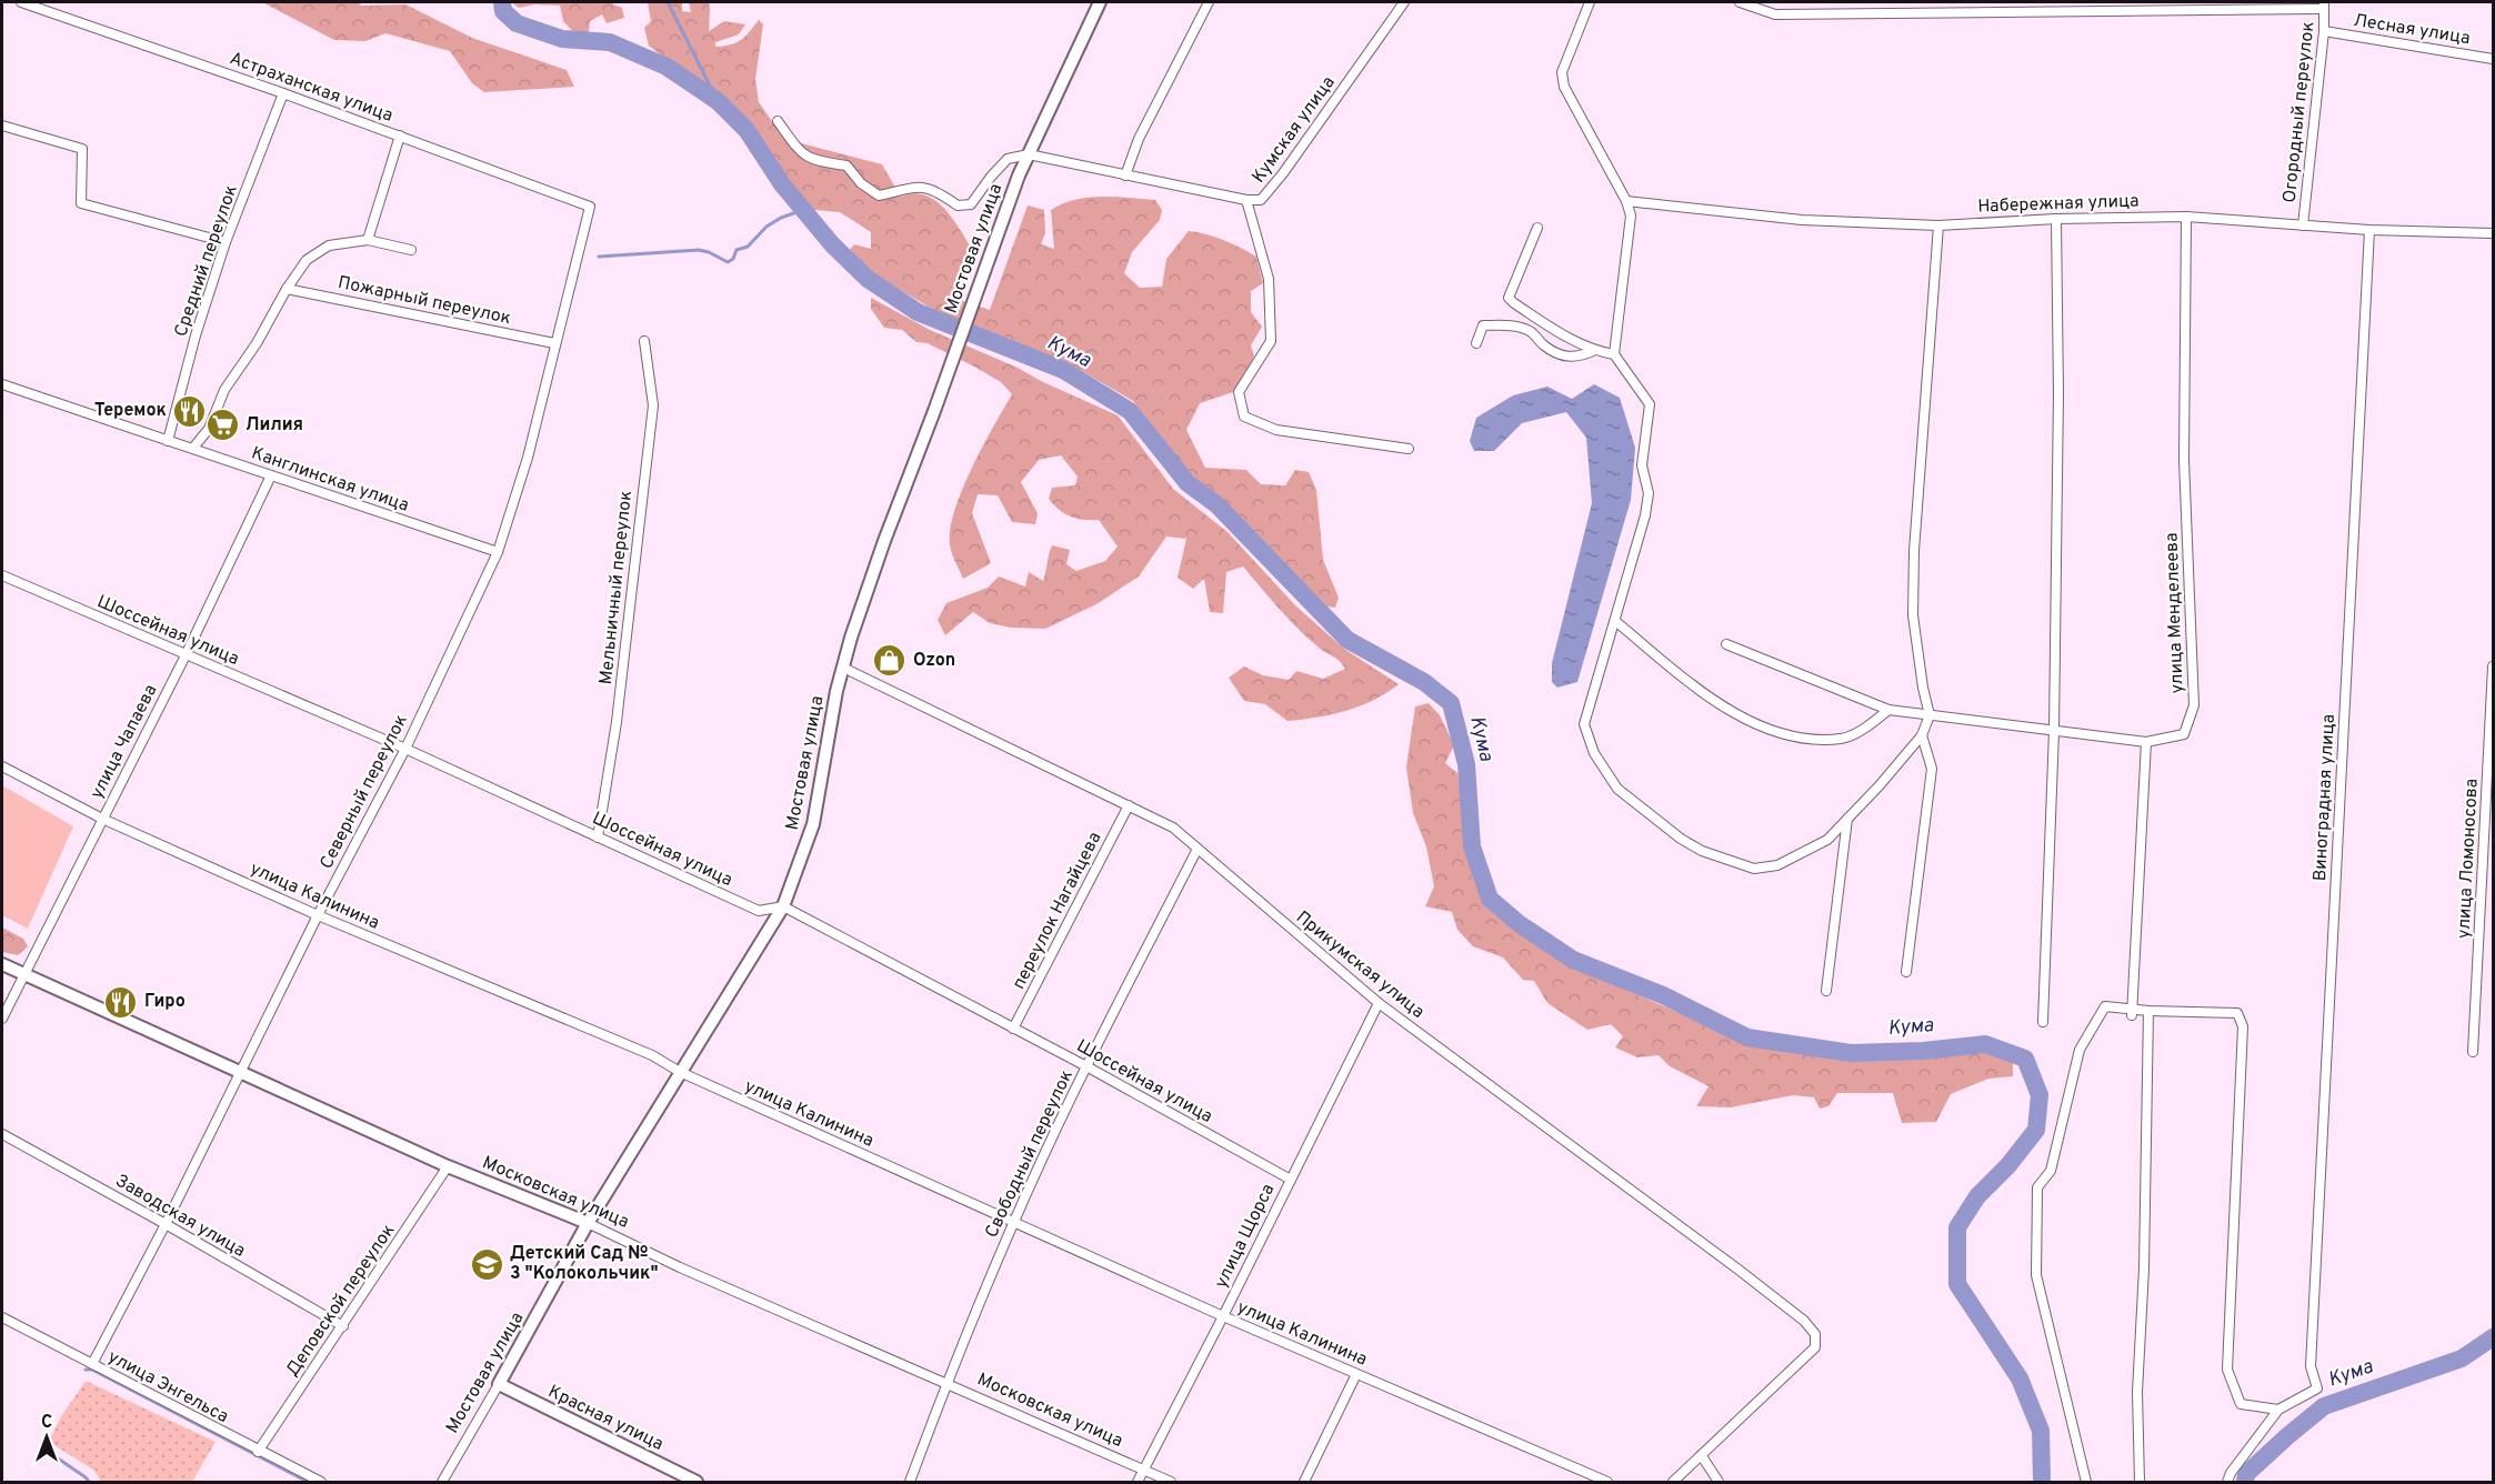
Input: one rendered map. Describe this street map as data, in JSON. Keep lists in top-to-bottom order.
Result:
{
  "streets": {
    "main road": ["Мостовая улица", "Московская улица", "Красная улица"],
    "street": [
      "Лесная улица",
      "Астраханская улица",
      "Огородный переулок",
      "Кумская улица",
      "Набережная улица",
      "Средний переулок",
      "Пожарный переулок",
      "Канглинская улица",
      "Мельничный переулок",
      "улица Менделеева",
      "Шоссейная улица",
      "улица Чапаева",
      "Северный переулок",
      "Виноградная улица",
      "улица Ломоносова",
      "улица Калинина",
      "переулок Нагайцева",
      "Прикумская улица",
      "Свободный переулок",
      "Заводская улица",
      "улица Щорса",
      "Деповской переулок",
      "улица Энгельса"
    ]
  },
  "crossings": [
    ["Лесная улица", "Огородный переулок"],
    ["Астраханская улица", "Средний переулок"],
    ["Астраханская улица", "Северный переулок"],
    ["Огородный переулок", "Набережная улица"],
    ["Набережная улица", "улица Менделеева"],
    ["Набережная улица", "Виноградная улица"],
    ["Мостовая улица", "Шоссейная улица"],
    ["Мостовая улица", "улица Калинина"],
    ["Мостовая улица", "Прикумская улица"],
    ["Мостовая улица", "Московская улица"],
    ["Мостовая улица", "Красная улица"],
    ["Средний переулок", "Канглинская улица"],
    ["Пожарный переулок", "Северный переулок"],
    ["Канглинская улица", "улица Чапаева"],
    ["Канглинская улица", "Северный переулок"],
    ["Мельничный переулок", "Шоссейная улица"],
    ["Шоссейная улица", "улица Чапаева"],
    ["Шоссейная улица", "Северный переулок"],
    ["Шоссейная улица", "переулок Нагайцева"],
    ["Шоссейная улица", "Свободный переулок"],
    ["Шоссейная улица", "улица Щорса"],
    ["улица Чапаева", "улица Калинина"],
    ["улица Чапаева", "Московская улица"],
    ["Северный переулок", "улица Калинина"],
    ["Северный переулок", "Московская улица"],
    ["Северный переулок", "Заводская улица"],
    ["Северный переулок", "улица Энгельса"],
    ["улица Калинина", "Свободный переулок"],
    ["улица Калинина", "улица Щорса"],
    ["переулок Нагайцева", "Прикумская улица"],
    ["Прикумская улица", "Свободный переулок"],
    ["Прикумская улица", "улица Щорса"],
    ["Свободный переулок", "Московская улица"],
    ["Московская улица", "улица Щорса"],
    ["Московская улица", "Деповской переулок"],
    ["Заводская улица", "Деповской переулок"],
    ["Деповской переулок", "улица Энгельса"]
  ],
  "water": ["Кума"],
  "places": {
    "restaurant": ["Теремок", "Гиро"],
    "supermarket": ["Лилия"],
    "shop": ["Ozon"],
    "school or university": ["Детский Сад № 3 \"Колокольчик\""]
  },
  "north": "top"
}
